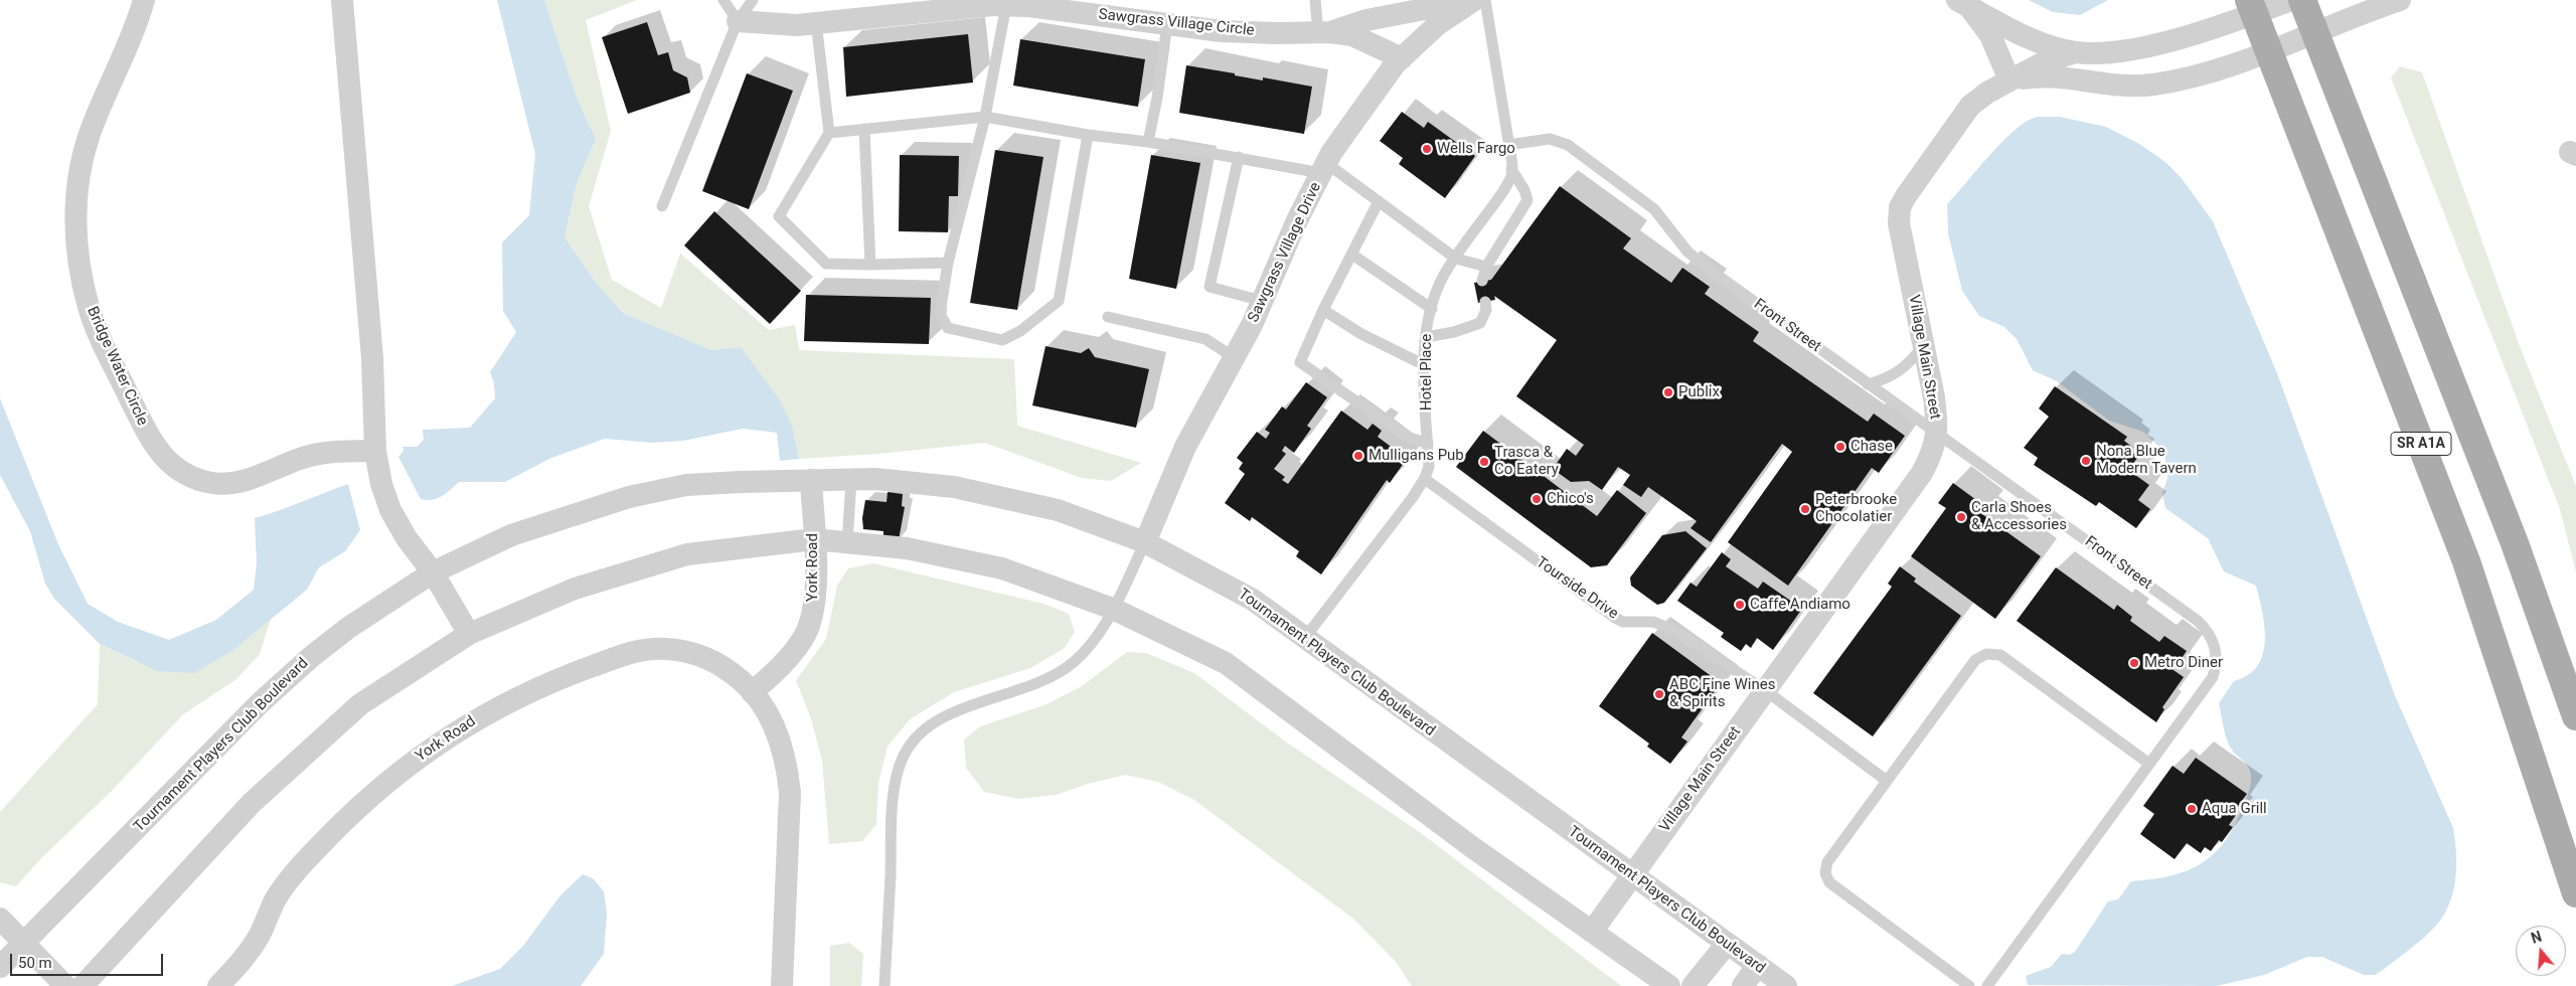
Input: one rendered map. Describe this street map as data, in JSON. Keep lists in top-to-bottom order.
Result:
{
  "streets": {
    "main road": ["SR A1A"],
    "street": [
      "Sawgrass Village Circle",
      "Sawgrass Village Drive",
      "Village Main Street",
      "Bridge Water Circle",
      "York Road",
      "Tournament Players Club Boulevard"
    ],
    "lane": ["Front Street", "Hotel Place", "Tourside Drive"]
  },
  "crossings": [
    ["Sawgrass Village Circle", "Sawgrass Village Drive"],
    ["Sawgrass Village Drive", "Tournament Players Club Boulevard"],
    ["Front Street", "Village Main Street"],
    ["Front Street", "Hotel Place"],
    ["Village Main Street", "Tourside Drive"],
    ["Village Main Street", "Tournament Players Club Boulevard"],
    ["Hotel Place", "Tourside Drive"],
    ["Hotel Place", "Tournament Players Club Boulevard"],
    ["York Road", "Tournament Players Club Boulevard"]
  ],
  "places": [
    "Wells Fargo",
    "Publix",
    "Chase",
    "Mulligans Pub",
    "Nona Blue Modern Tavern",
    "Trasca & Co Eatery",
    "Chico's",
    "Peterbrooke Chocolatier",
    "Carla Shoes & Accessories",
    "Caffe Andiamo",
    "Metro Diner",
    "ABC Fine Wines & Spirits",
    "Aqua Grill"
  ],
  "scale_bar": "50 m",
  "north": "top"
}
